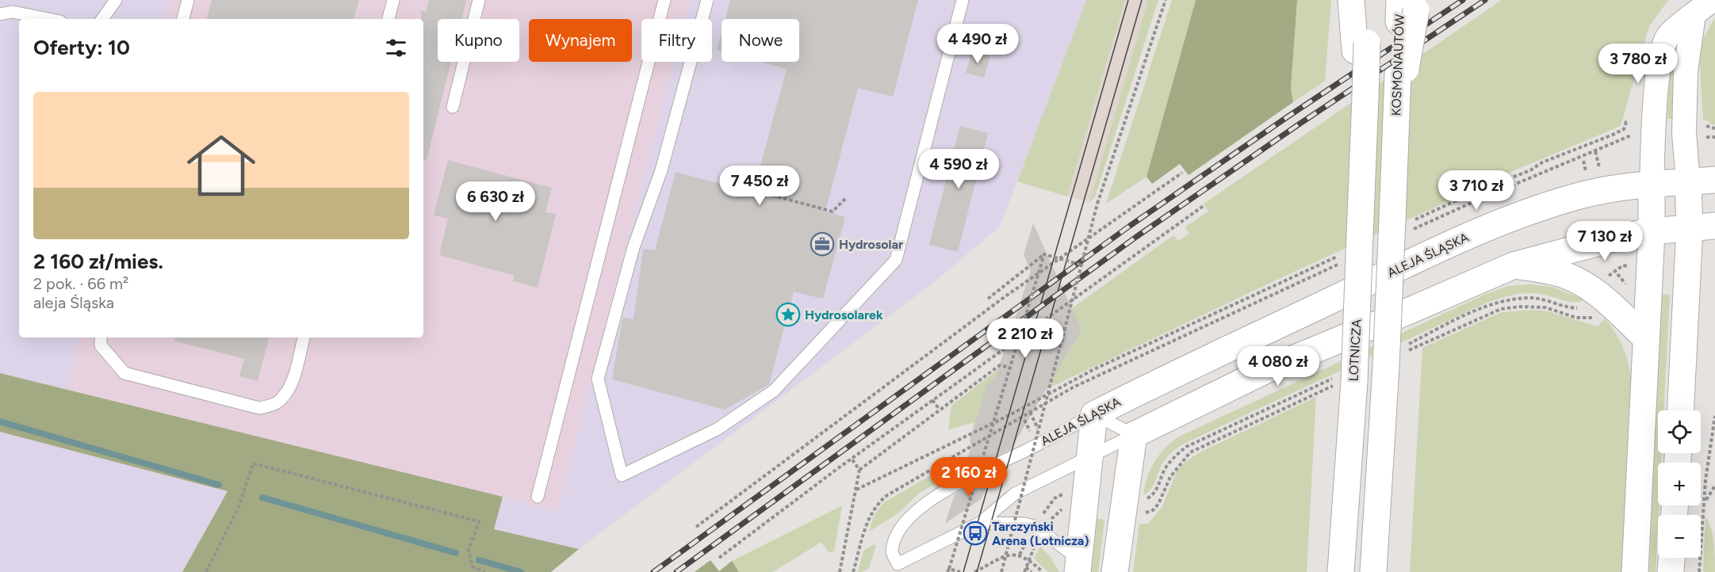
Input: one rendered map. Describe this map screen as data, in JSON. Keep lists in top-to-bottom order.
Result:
{
  "streets": {
    "main road": ["KOSMONAUTÓW", "ALEJA ŚLĄSKA", "LOTNICZA"]
  },
  "places": {
    "office": ["Hydrosolar"],
    "place": ["Hydrosolarek"],
    "bus stop": ["Tarczyński Arena (Lotnicza)"]
  },
  "page": {
    "chip": [
      "Kupno",
      "Wynajem",
      "Filtry",
      "Nowe"
    ],
    "heading": "Oferty: 10",
    "price": [
      "4 490 zł",
      "3 780 zł",
      "4 590 zł",
      "7 450 zł",
      "3 710 zł",
      "6 630 zł",
      "7 130 zł",
      "2 210 zł",
      "4 080 zł",
      "2 160 zł"
    ],
    "list": [
      {
        "name": "2 160 zł/mies.",
        "note": "2 pok. · 66 m² · aleja Śląska"
      }
    ],
    "map_buttons": ["+", "−"]
  }
}
